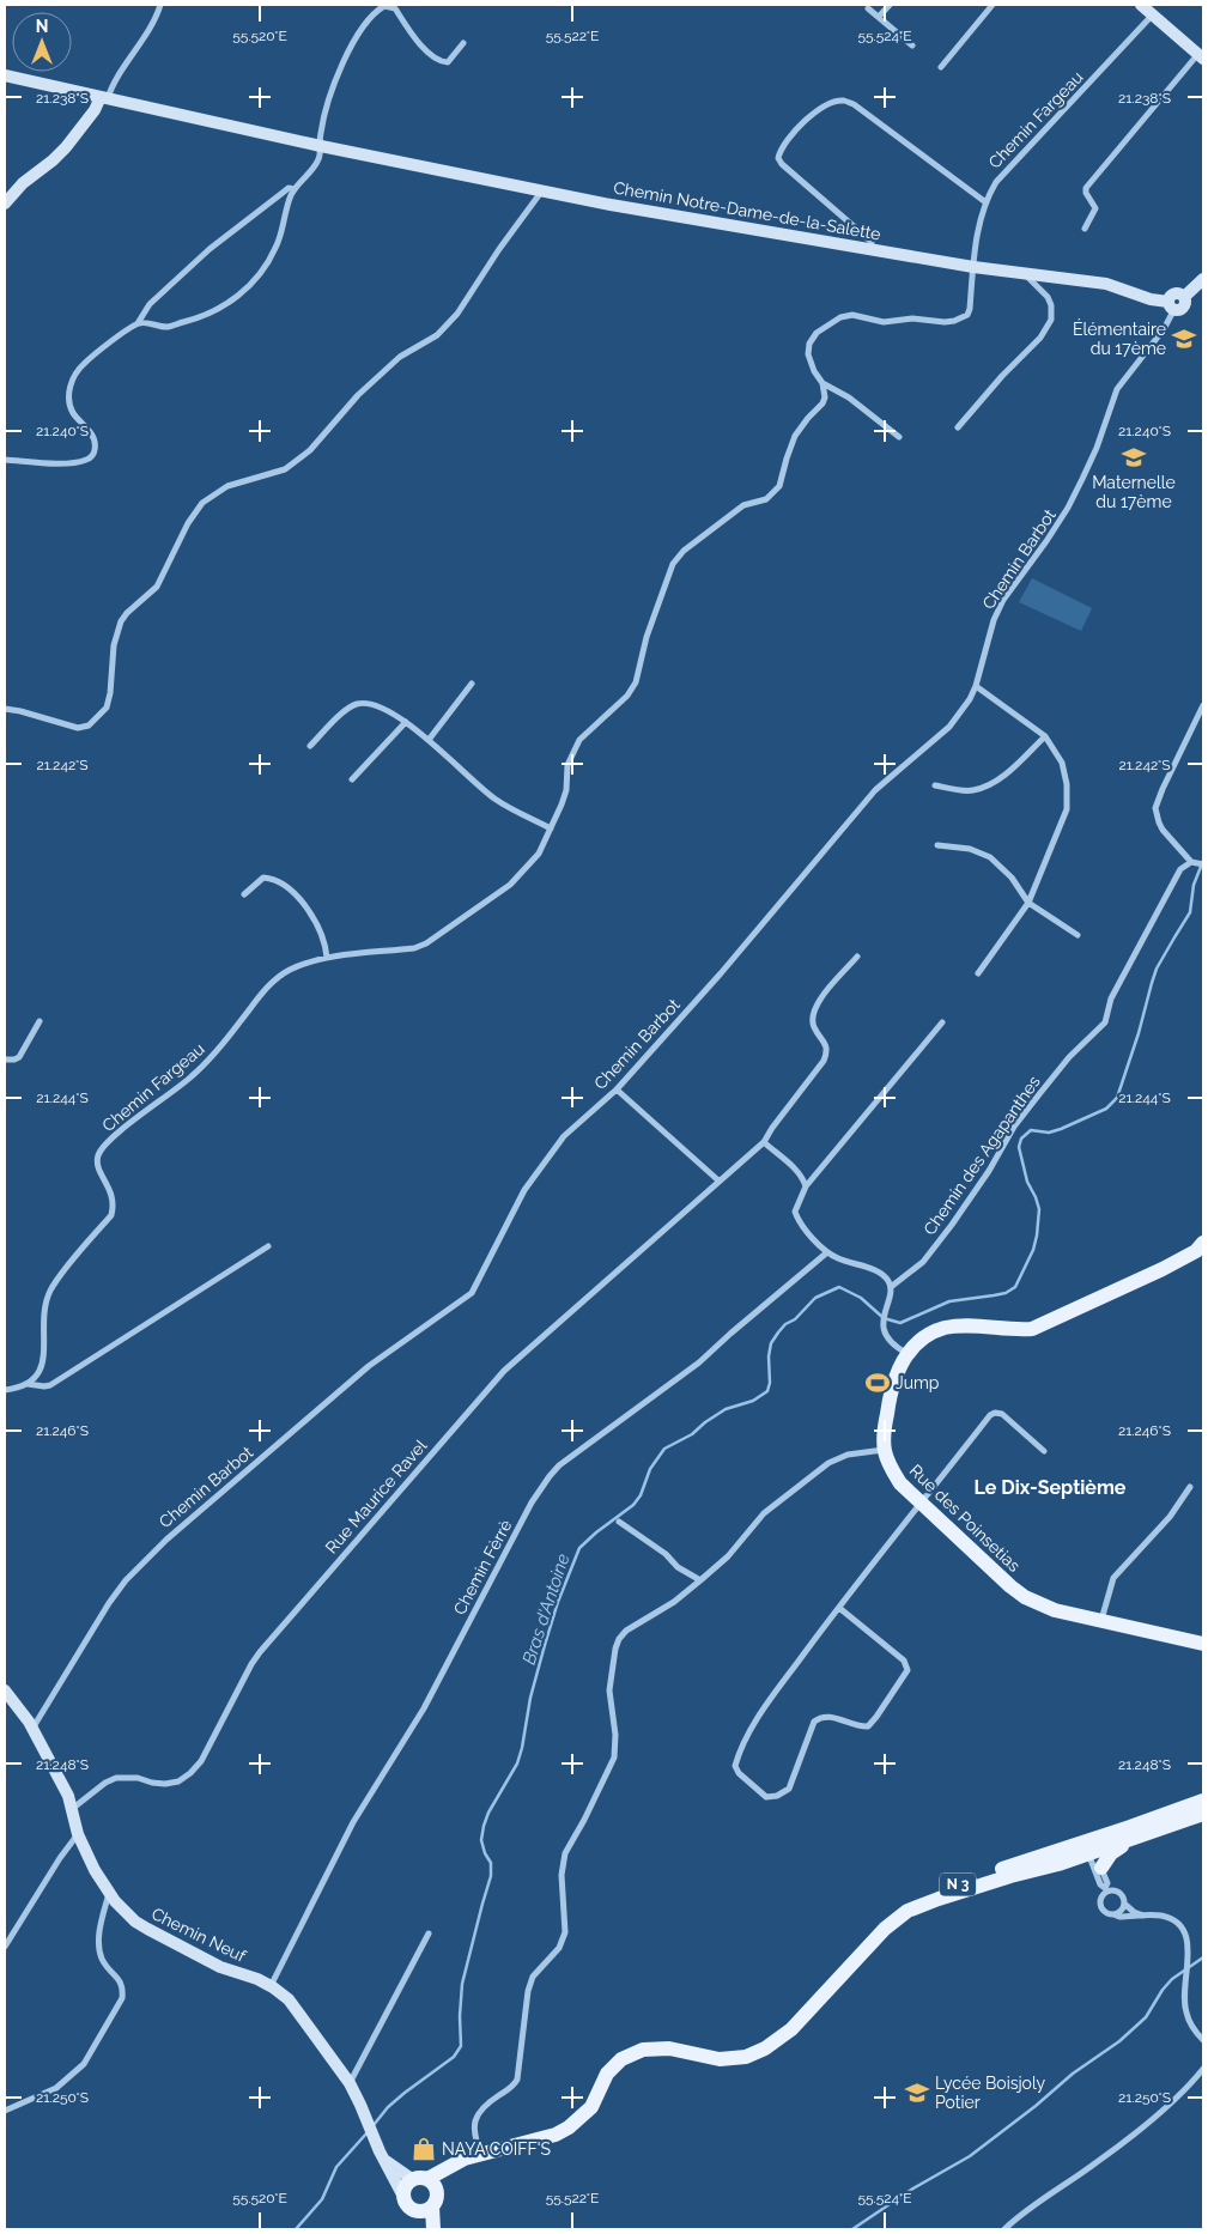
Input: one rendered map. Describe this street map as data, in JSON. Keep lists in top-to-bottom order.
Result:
{
  "streets": {
    "main road": ["Rue des Poinsetias", "N 3"],
    "street": [
      "Chemin Fargeau",
      "Chemin Notre-Dame-de-la-Salette",
      "Chemin Barbot",
      "Chemin des Agapanthes",
      "Rue Maurice Ravel",
      "Chemin Fèrrè",
      "Chemin Neuf"
    ]
  },
  "crossings": [
    ["Chemin Fargeau", "Chemin Notre-Dame-de-la-Salette"],
    ["Chemin Notre-Dame-de-la-Salette", "Chemin Barbot"],
    ["Chemin Barbot", "Chemin Neuf"],
    ["Rue Maurice Ravel", "Chemin Neuf"],
    ["Chemin Fèrrè", "Chemin Neuf"],
    ["N 3", "Chemin Neuf"]
  ],
  "districts": ["Le Dix-Septième"],
  "water": ["Bras d'Antoine"],
  "places": {
    "school or university": ["Élémentaire du 17ème", "Maternelle du 17ème", "Lycée Boisjoly Potier"],
    "sports": ["Jump"],
    "shop": ["NAYA COIFF'S"]
  },
  "north": "top",
  "coordinates": [
    "55.520°E",
    "55.522°E",
    "55.524°E",
    "21.238°S",
    "21.240°S",
    "21.242°S",
    "21.244°S",
    "21.246°S",
    "21.248°S",
    "21.250°S"
  ]
}
